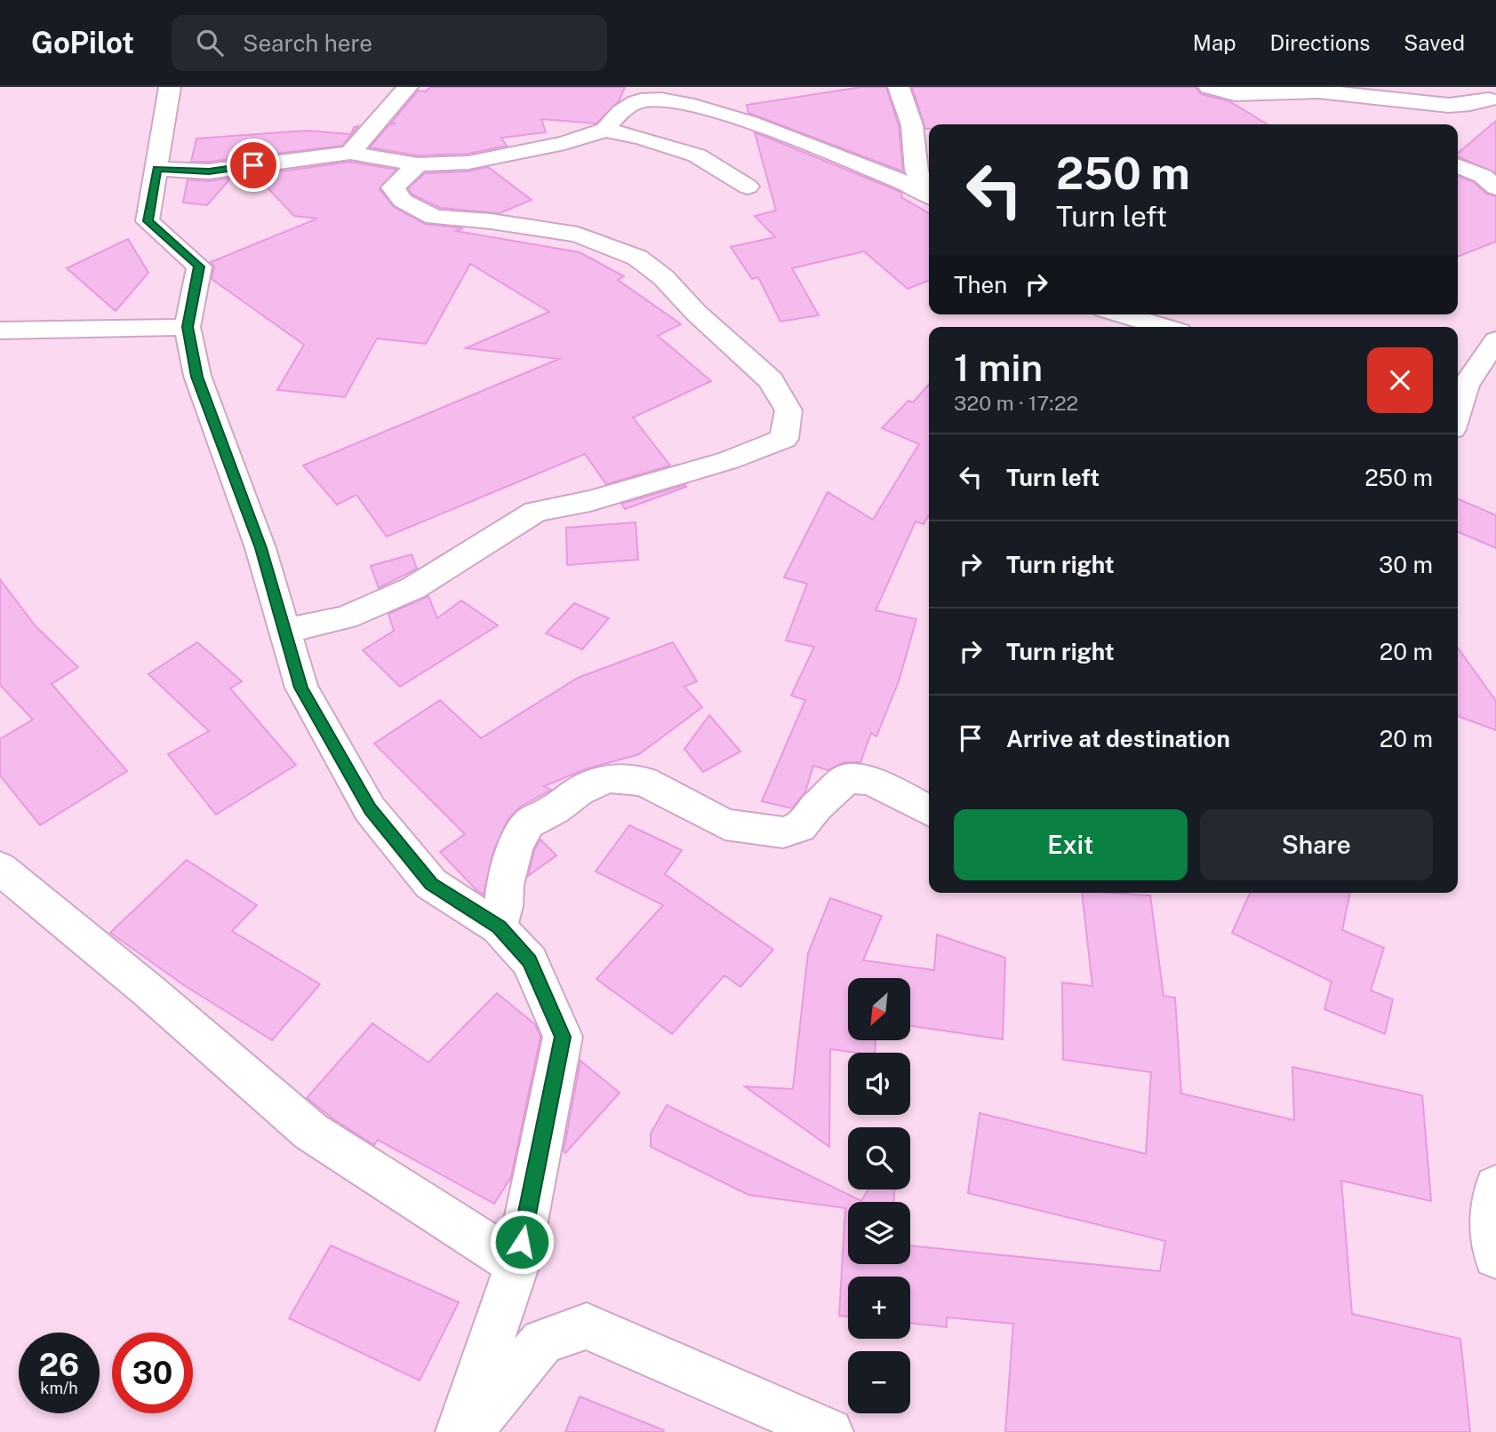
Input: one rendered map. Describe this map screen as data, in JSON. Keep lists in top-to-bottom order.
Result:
{
  "north": "bottom left",
  "page": {
    "header": "GoPilot",
    "search": "Search here",
    "nav": ["Map", "Directions", "Saved"],
    "turn": ["250 m", "Turn left"],
    "then": "Then",
    "heading": ["1 min", "320 m · 17:22"],
    "list": [
      {
        "name": "Turn left",
        "value": "250 m"
      },
      {
        "name": "Turn right",
        "value": "30 m"
      },
      {
        "name": "Turn right",
        "value": "20 m"
      },
      {
        "name": "Arrive at destination",
        "value": "20 m"
      }
    ],
    "buttons": ["Exit", "Share"],
    "map_buttons": ["+", "−"],
    "speed": "26 km/h",
    "limit": "30"
  }
}
